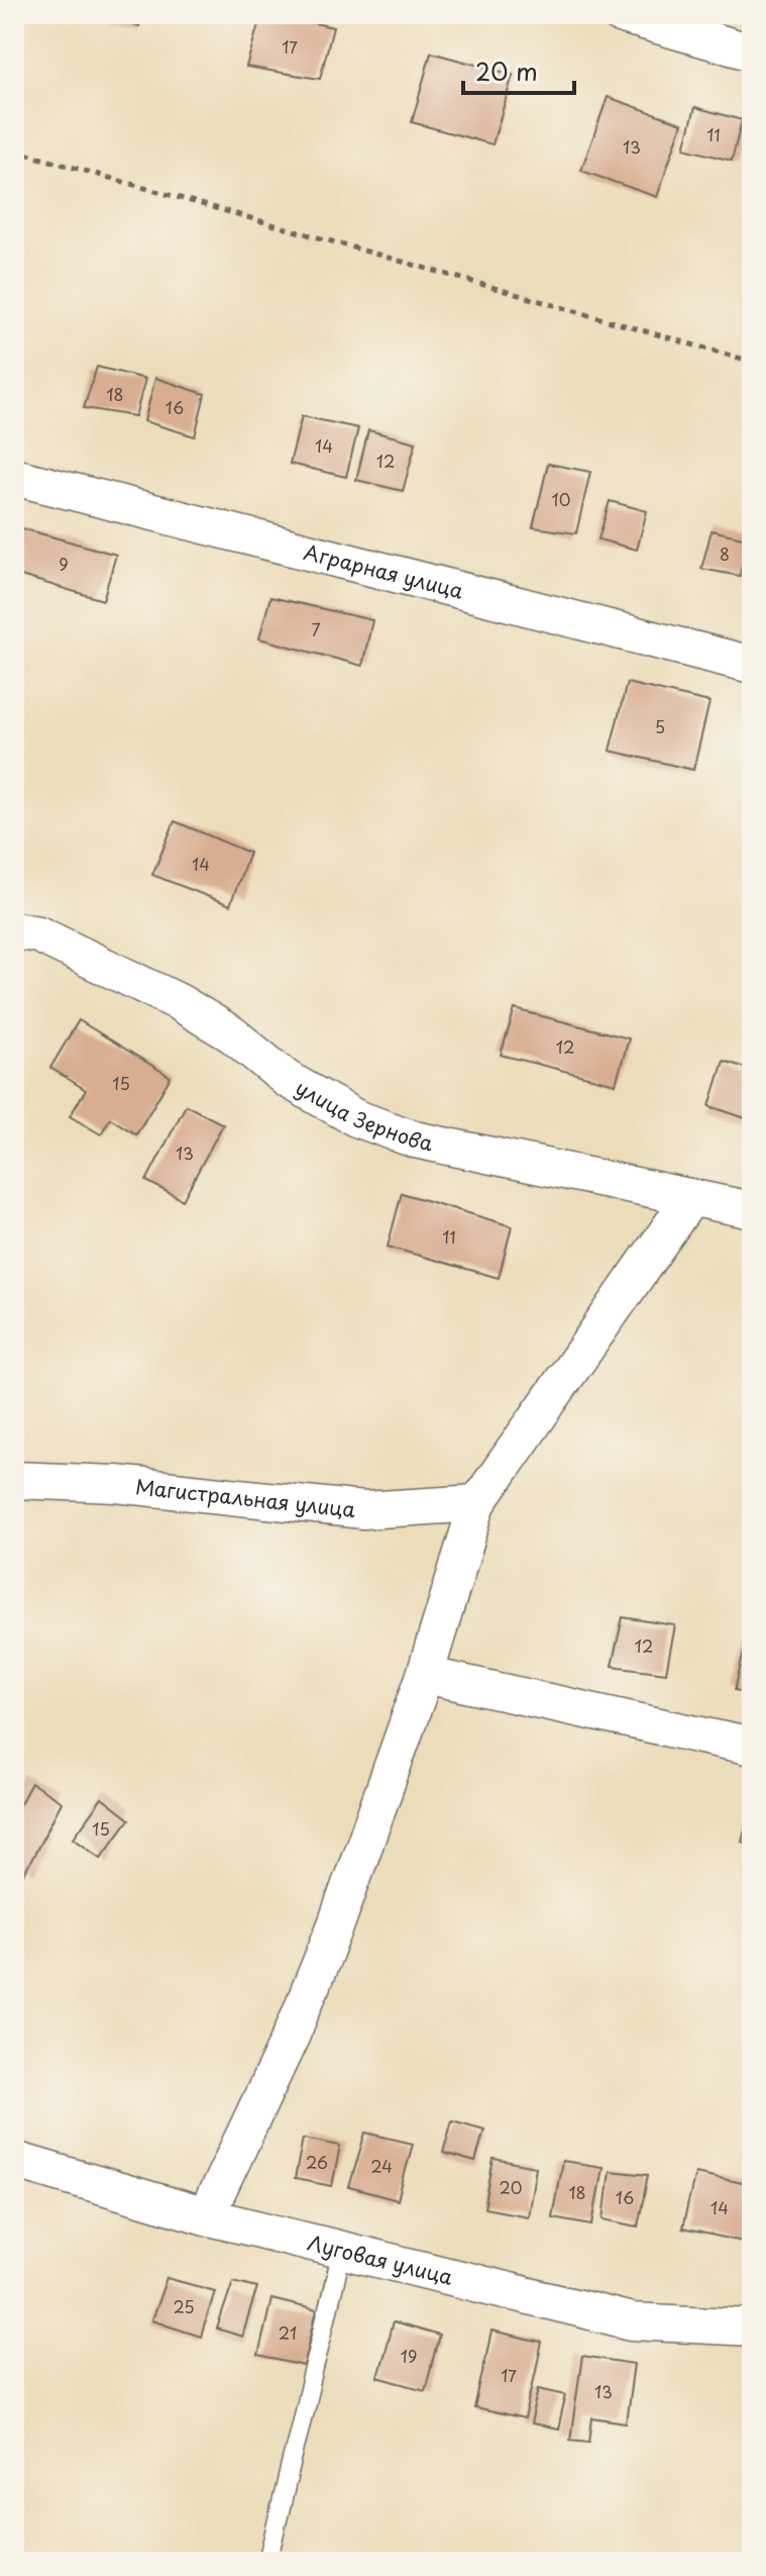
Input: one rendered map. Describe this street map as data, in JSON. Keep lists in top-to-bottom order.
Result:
{
  "streets": {
    "street": [
      "Аграрная улица",
      "улица Зернова",
      "Магистральная улица",
      "Луговая улица"
    ]
  },
  "house_numbers": [
    "17",
    "11",
    "13",
    "18",
    "16",
    "14",
    "12",
    "10",
    "8",
    "9",
    "7",
    "5",
    "14",
    "12",
    "15",
    "13",
    "11",
    "12",
    "15",
    "26",
    "24",
    "20",
    "18",
    "16",
    "14",
    "25",
    "21",
    "19",
    "17",
    "13"
  ],
  "scale_bar": "20 m"
}
